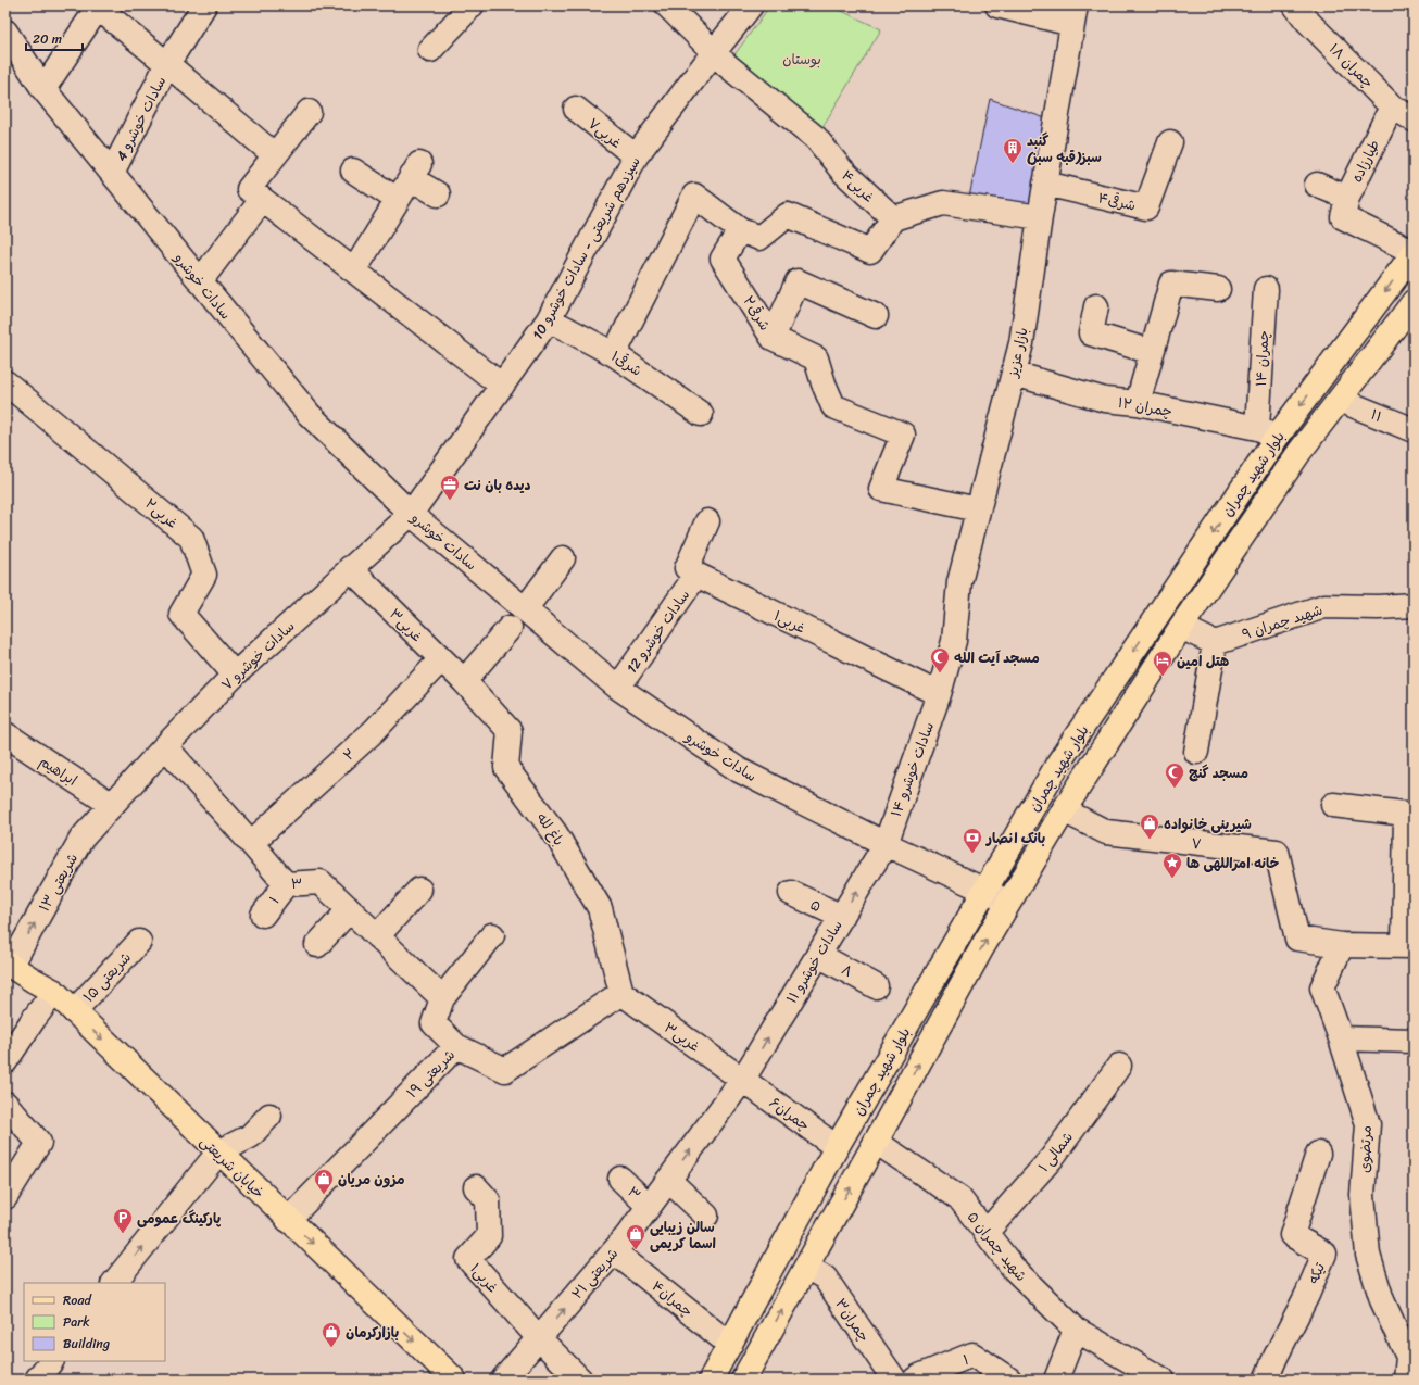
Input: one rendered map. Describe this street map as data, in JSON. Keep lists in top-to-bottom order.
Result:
{
  "streets": {
    "main road": ["بلوار شهید چمران", "خیابان شریعتی"],
    "street": [
      "چمران ۱۸",
      "سادات خوشرو 4",
      "غربی۷",
      "طیارزاده",
      "غربی۴",
      "شرقی۴",
      "سیزدهم شریعتی - سادات خوشرو 10",
      "سادات خوشرو",
      "شرقی۲",
      "بازار عزیز",
      "چمران ۱۴",
      "شرقی۱",
      "چمران ۱۲",
      "۱۱",
      "غربی۲",
      "غربی۱",
      "شهید چمران ۹",
      "غربی۳",
      "سادات خوشرو 12",
      "سادات خوشرو ۷",
      "۲",
      "سادات خوشرو ۱۴",
      "ابراهیم",
      "باغ لله",
      "۷",
      "شریعتی ۱۳",
      "۳",
      "۱",
      "۵",
      "سادات خوشرو ۱۱",
      "۸",
      "شریعتی ۱۵",
      "شریعتی ۱۹",
      "چمران۶",
      "مرتضوی",
      "شمالی ۱",
      "شهید چمران ۵",
      "شریعتی ۲۱",
      "تیکه",
      "چمران۴",
      "چمران۳"
    ]
  },
  "crossings": [
    ["چمران ۱۸", "طیارزاده"],
    ["سادات خوشرو 4", "سادات خوشرو"],
    ["غربی۷", "سیزدهم شریعتی - سادات خوشرو 10"],
    ["غربی۴", "سیزدهم شریعتی - سادات خوشرو 10"],
    ["شرقی۴", "بازار عزیز"],
    ["سیزدهم شریعتی - سادات خوشرو 10", "سادات خوشرو"],
    ["سیزدهم شریعتی - سادات خوشرو 10", "شرقی۱"],
    ["سیزدهم شریعتی - سادات خوشرو 10", "سادات خوشرو ۷"],
    ["سادات خوشرو", "بلوار شهید چمران"],
    ["سادات خوشرو", "سادات خوشرو 12"],
    ["سادات خوشرو", "سادات خوشرو ۷"],
    ["سادات خوشرو", "سادات خوشرو ۱۴"],
    ["سادات خوشرو", "سادات خوشرو ۱۱"],
    ["شرقی۲", "بازار عزیز"],
    ["بازار عزیز", "چمران ۱۲"],
    ["بازار عزیز", "غربی۱"],
    ["بازار عزیز", "سادات خوشرو ۱۴"],
    ["چمران ۱۴", "چمران ۱۲"],
    ["چمران ۱۴", "بلوار شهید چمران"],
    ["چمران ۱۲", "بلوار شهید چمران"],
    ["۱۱", "بلوار شهید چمران"],
    ["بلوار شهید چمران", "۷"],
    ["بلوار شهید چمران", "چمران۶"],
    ["بلوار شهید چمران", "شهید چمران ۵"],
    ["بلوار شهید چمران", "چمران۴"],
    ["بلوار شهید چمران", "چمران۳"],
    ["غربی۲", "سادات خوشرو ۷"],
    ["غربی۱", "سادات خوشرو 12"],
    ["غربی۱", "سادات خوشرو ۱۴"],
    ["غربی۱", "شریعتی ۲۱"],
    ["غربی۳", "سادات خوشرو ۷"],
    ["غربی۳", "۲"],
    ["غربی۳", "باغ لله"],
    ["غربی۳", "سادات خوشرو ۱۱"],
    ["غربی۳", "شریعتی ۱۹"],
    ["غربی۳", "چمران۶"],
    ["غربی۳", "شریعتی ۲۱"],
    ["سادات خوشرو ۷", "ابراهیم"],
    ["سادات خوشرو ۷", "شریعتی ۱۳"],
    ["سادات خوشرو ۷", "۳"],
    ["۲", "۳"],
    ["سادات خوشرو ۱۴", "سادات خوشرو ۱۱"],
    ["ابراهیم", "شریعتی ۱۳"],
    ["باغ لله", "شریعتی ۱۹"],
    ["۷", "مرتضوی"],
    ["شریعتی ۱۳", "خیابان شریعتی"],
    ["۳", "۱"],
    ["۳", "شریعتی ۲۱"],
    ["۵", "سادات خوشرو ۱۱"],
    ["سادات خوشرو ۱۱", "۸"],
    ["سادات خوشرو ۱۱", "چمران۶"],
    ["سادات خوشرو ۱۱", "شریعتی ۲۱"],
    ["شریعتی ۱۵", "خیابان شریعتی"],
    ["شریعتی ۱۹", "خیابان شریعتی"],
    ["چمران۶", "شریعتی ۲۱"],
    ["شمالی ۱", "شهید چمران ۵"],
    ["شریعتی ۲۱", "چمران۴"]
  ],
  "one_way": [
    "شریعتی ۱۳",
    "سادات خوشرو ۱۱",
    "خیابان شریعتی",
    "شریعتی ۲۱"
  ],
  "parks": ["بوستان"],
  "places": {
    "building": ["گنبد سبز(قبه سبز)"],
    "office": ["دیده بان نت"],
    "mosque": ["مسجد آیت الله", "مسجد گنج"],
    "hotel": ["هتل امین"],
    "shop": [
      "شیرینی خانواده",
      "مزون مریان",
      "سالن زیبایی اسما کریمی",
      "بازارکرمان"
    ],
    "bank": ["بانک انصار"],
    "place": ["خانه امراللهی ها"],
    "parking": ["پارکینگ عمومی"]
  },
  "legend": ["Road", "Park", "Building"],
  "scale_bar": "20 m"
}
